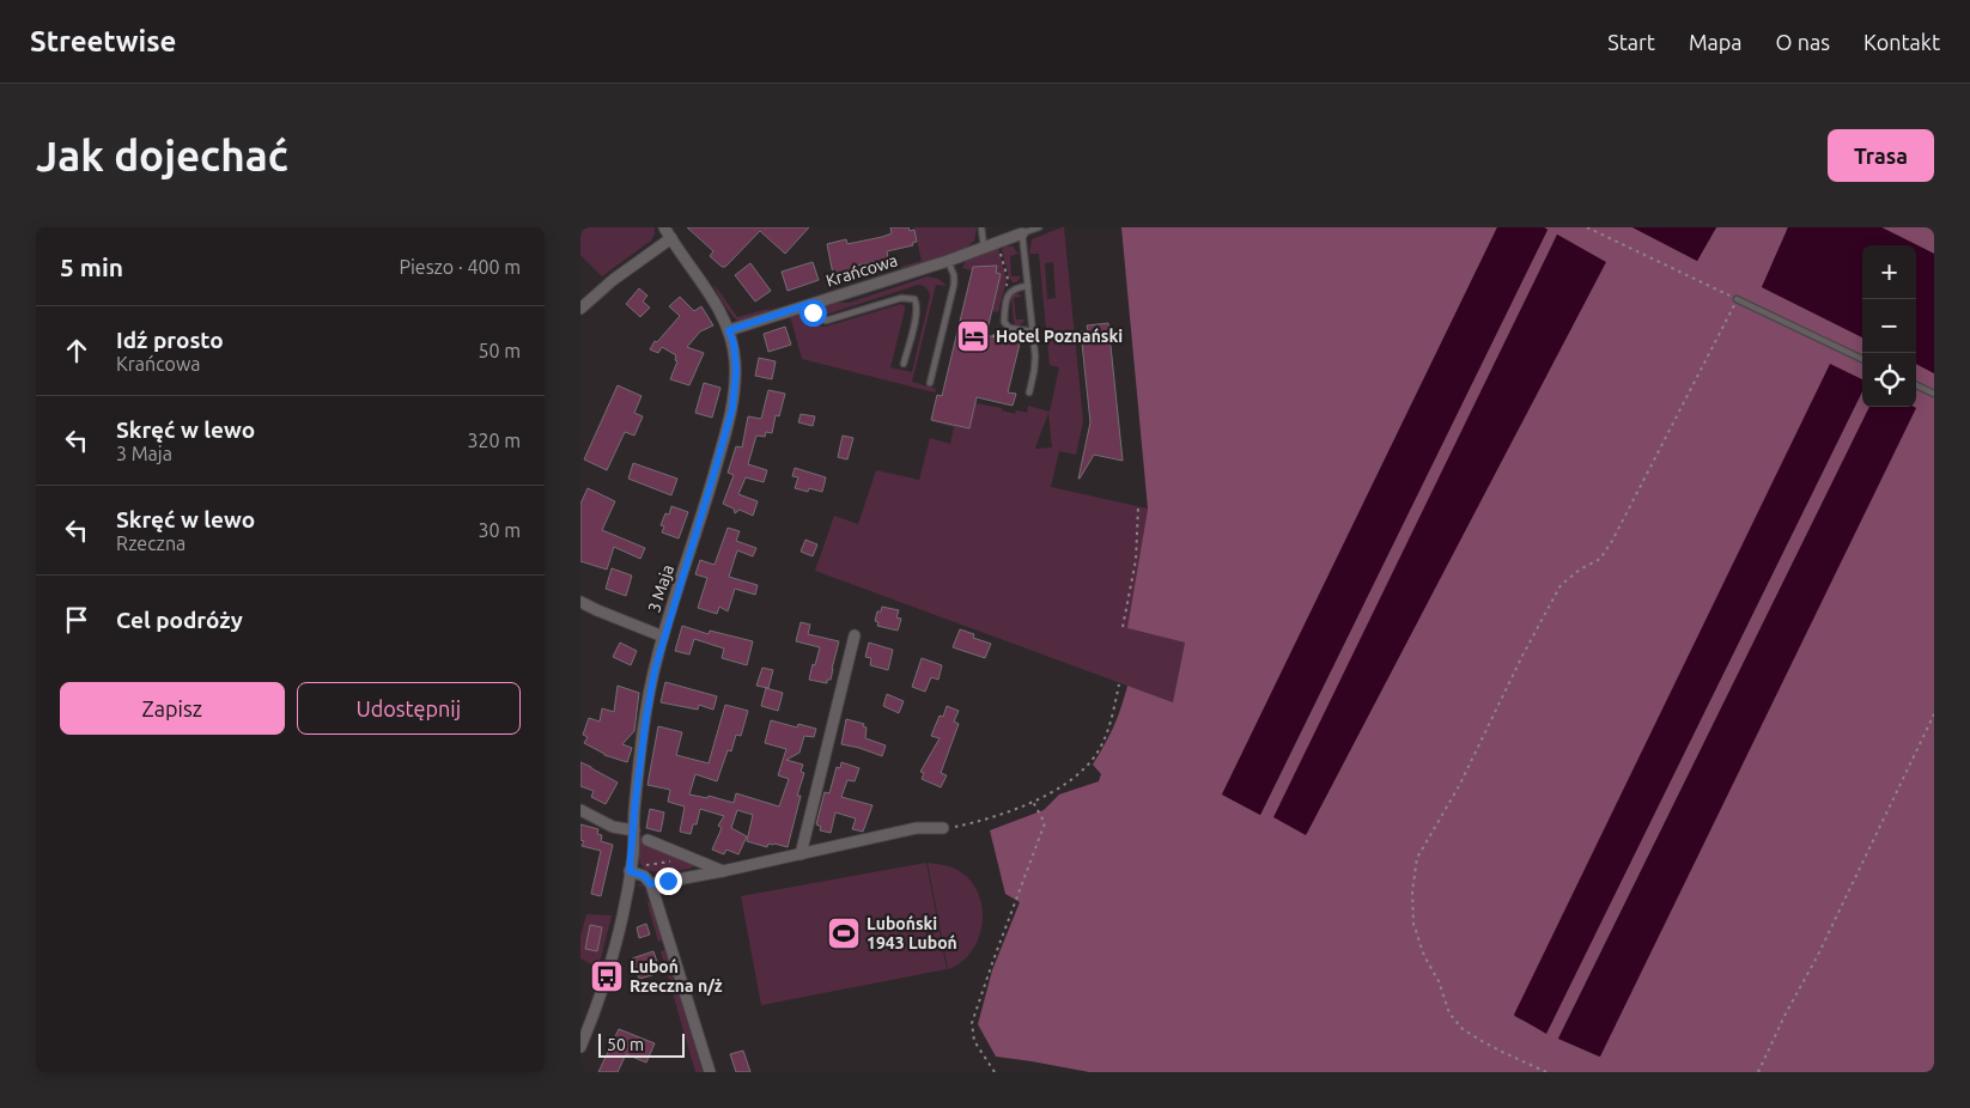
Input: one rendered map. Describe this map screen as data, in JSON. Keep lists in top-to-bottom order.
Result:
{
  "streets": {
    "street": ["Krańcowa", "3 Maja"]
  },
  "crossings": [
    ["Krańcowa", "3 Maja"]
  ],
  "places": {
    "hotel": ["Hotel Poznański"],
    "sports": ["Luboński 1943 Luboń"],
    "bus stop": ["Luboń Rzeczna n/ż"]
  },
  "scale_bar": "50 m",
  "page": {
    "header": "Streetwise",
    "nav": [
      "Start",
      "Mapa",
      "O nas",
      "Kontakt"
    ],
    "buttons": [
      "Trasa",
      ["Zapisz", "Udostępnij"]
    ],
    "title": "Jak dojechać",
    "heading": ["5 min", "Pieszo · 400 m"],
    "map_buttons": ["+", "−"],
    "list": [
      ["Idź prosto", "Krańcowa", "50 m"],
      ["Skręć w lewo", "3 Maja", "320 m"],
      ["Skręć w lewo", "Rzeczna", "30 m"],
      "Cel podróży"
    ],
    "scale": "50 m"
  }
}
